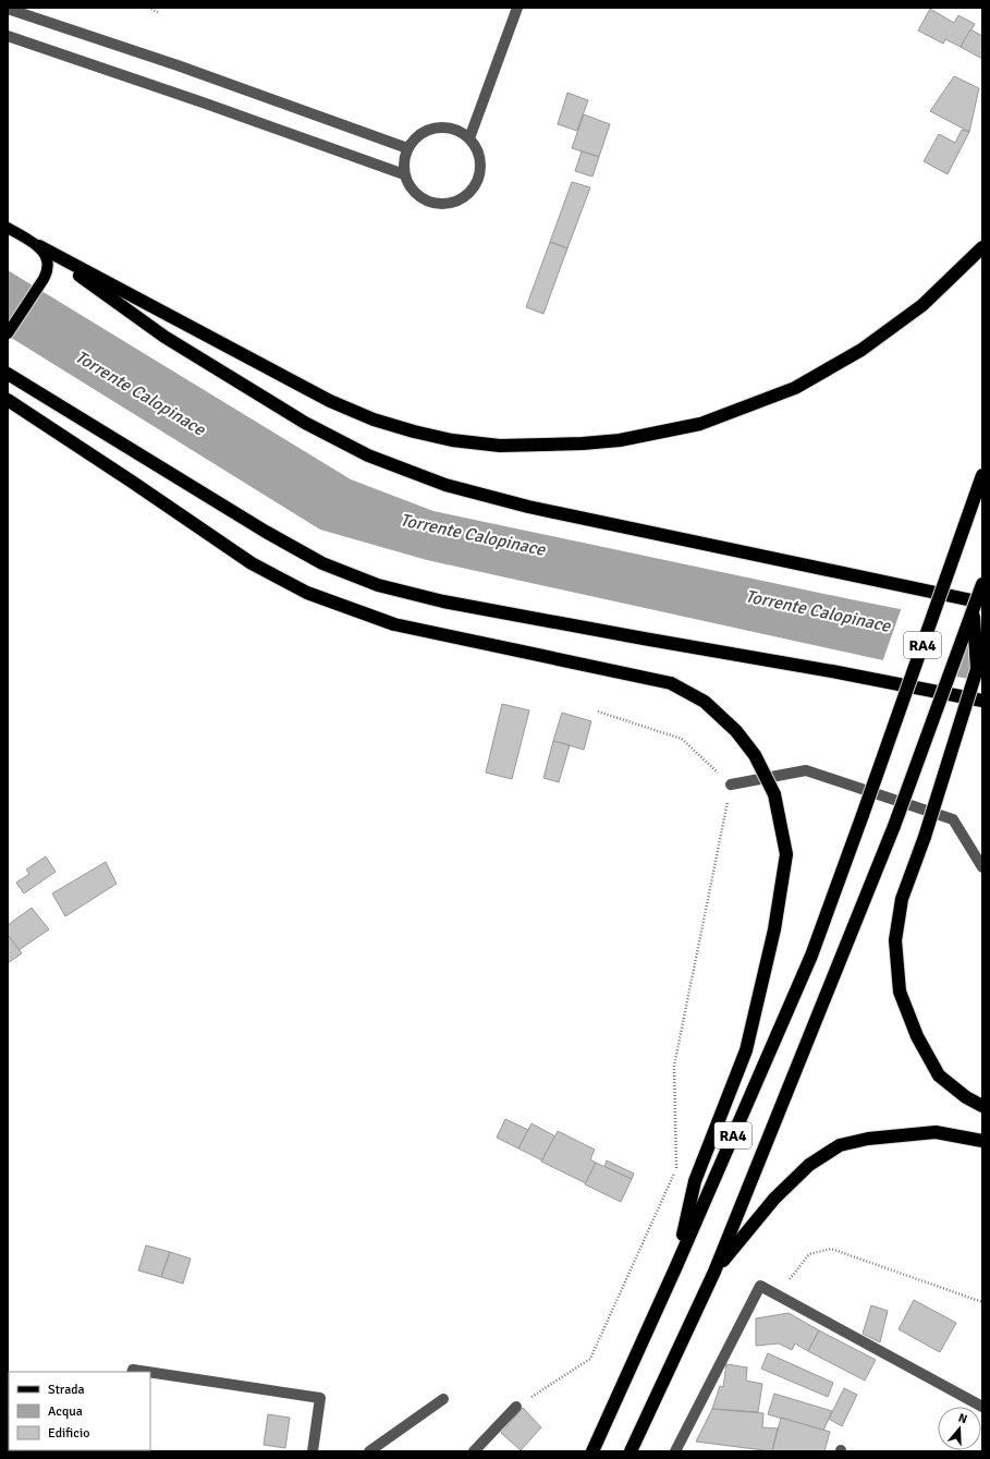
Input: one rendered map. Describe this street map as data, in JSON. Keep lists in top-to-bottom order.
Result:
{
  "streets": {
    "highway": ["RA4"]
  },
  "water": ["Torrente Calopinace"],
  "legend": ["Strada", "Acqua", "Edificio"],
  "north": "top"
}
